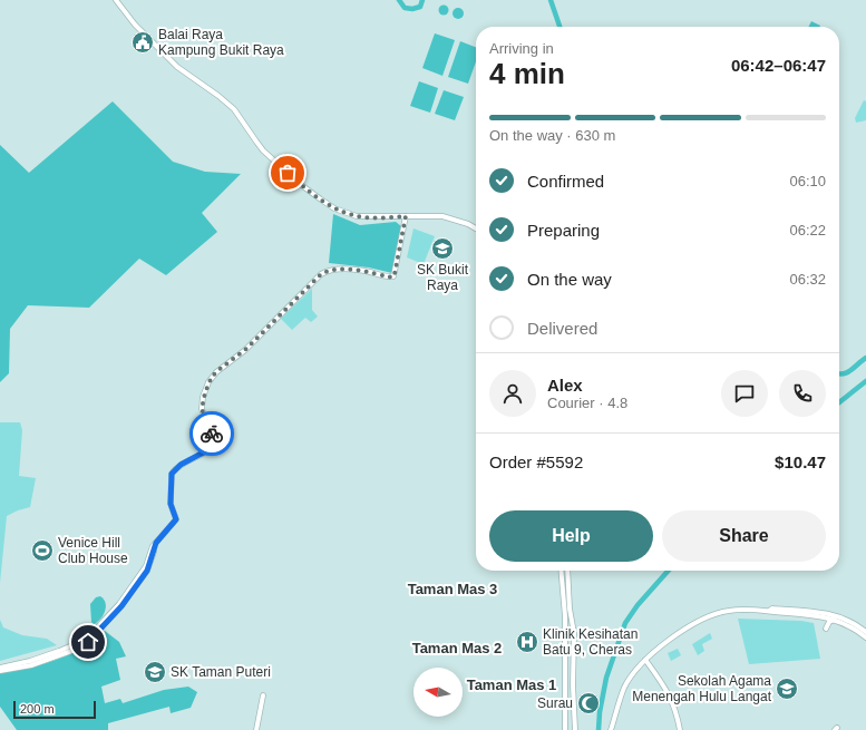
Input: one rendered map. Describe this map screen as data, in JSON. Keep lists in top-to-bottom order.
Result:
{
  "districts": ["Taman Mas 3", "Taman Mas 2", "Taman Mas 1"],
  "places": {
    "public building": ["Balai Raya Kampung Bukit Raya"],
    "school or university": ["SK Bukit Raya", "SK Taman Puteri", "Sekolah Agama Menengah Hulu Langat"],
    "sports": ["Venice Hill Club House"],
    "hospital": ["Klinik Kesihatan Batu 9, Cheras"],
    "mosque": ["Surau"]
  },
  "scale_bar": "200 m",
  "north": "left",
  "page": {
    "heading": ["4 min", "Arriving in", "06:42–06:47"],
    "panel": [
      "Alex",
      "Courier · 4.8",
      "Order #5592",
      "$10.47"
    ],
    "bar": "On the way · 630 m",
    "list": [
      ["Confirmed", "06:10"],
      ["Preparing", "06:22"],
      ["On the way", "06:32"],
      "Delivered"
    ],
    "buttons": ["Help", "Share"],
    "scale": "200 m"
  }
}
